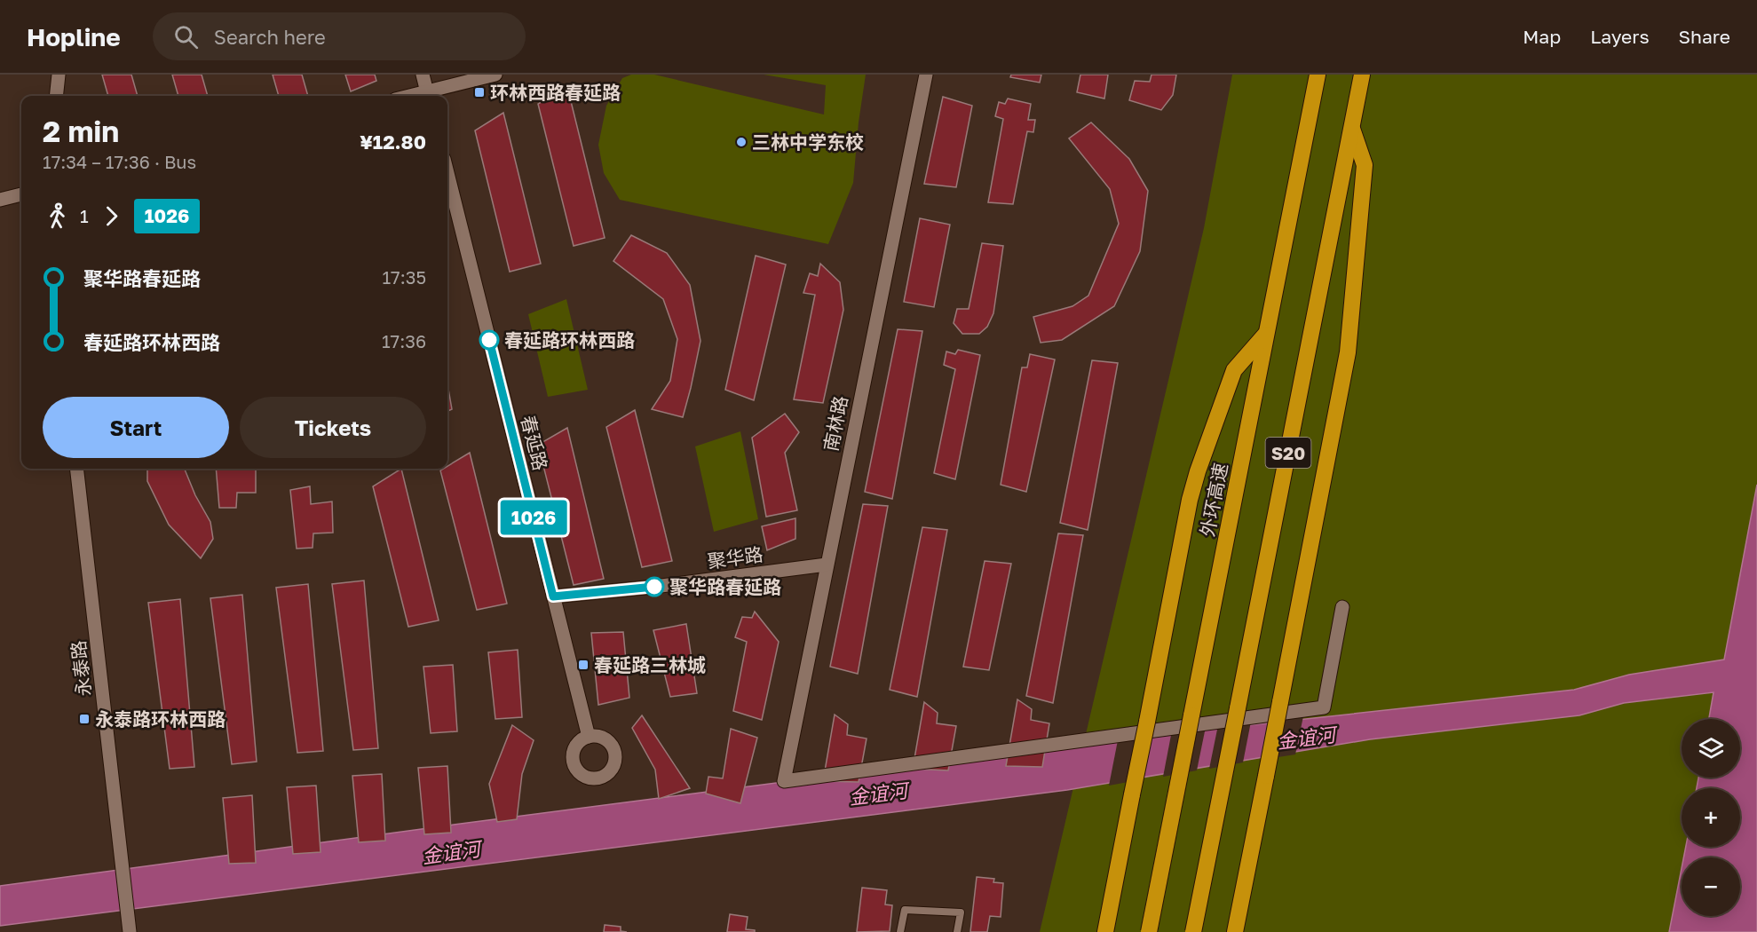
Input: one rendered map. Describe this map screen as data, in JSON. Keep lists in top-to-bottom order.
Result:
{
  "streets": {
    "highway": ["S20", "外环高速"],
    "street": [
      "南林路",
      "春延路",
      "聚华路",
      "永泰路"
    ]
  },
  "crossings": [
    ["南林路", "聚华路"],
    ["春延路", "聚华路"]
  ],
  "water": ["金谊河"],
  "places": {
    "transit": ["环林西路春延路", "春延路三林城", "永泰路环林西路"],
    "other": ["三林中学东校", "春延路环林西路", "聚华路春延路"]
  },
  "lines": ["bus line 1026"],
  "page": {
    "header": "Hopline",
    "search": "Search here",
    "nav": ["Map", "Layers", "Share"],
    "on_map": "1026",
    "heading": ["2 min", "17:34 – 17:36 · Bus", "¥12.80"],
    "legs": ["1", "1026"],
    "list": [
      {
        "name": "聚华路春延路",
        "value": "17:35"
      },
      {
        "name": "春延路环林西路",
        "value": "17:36"
      }
    ],
    "buttons": ["Start", "Tickets"],
    "map_buttons": ["+", "−"]
  }
}
